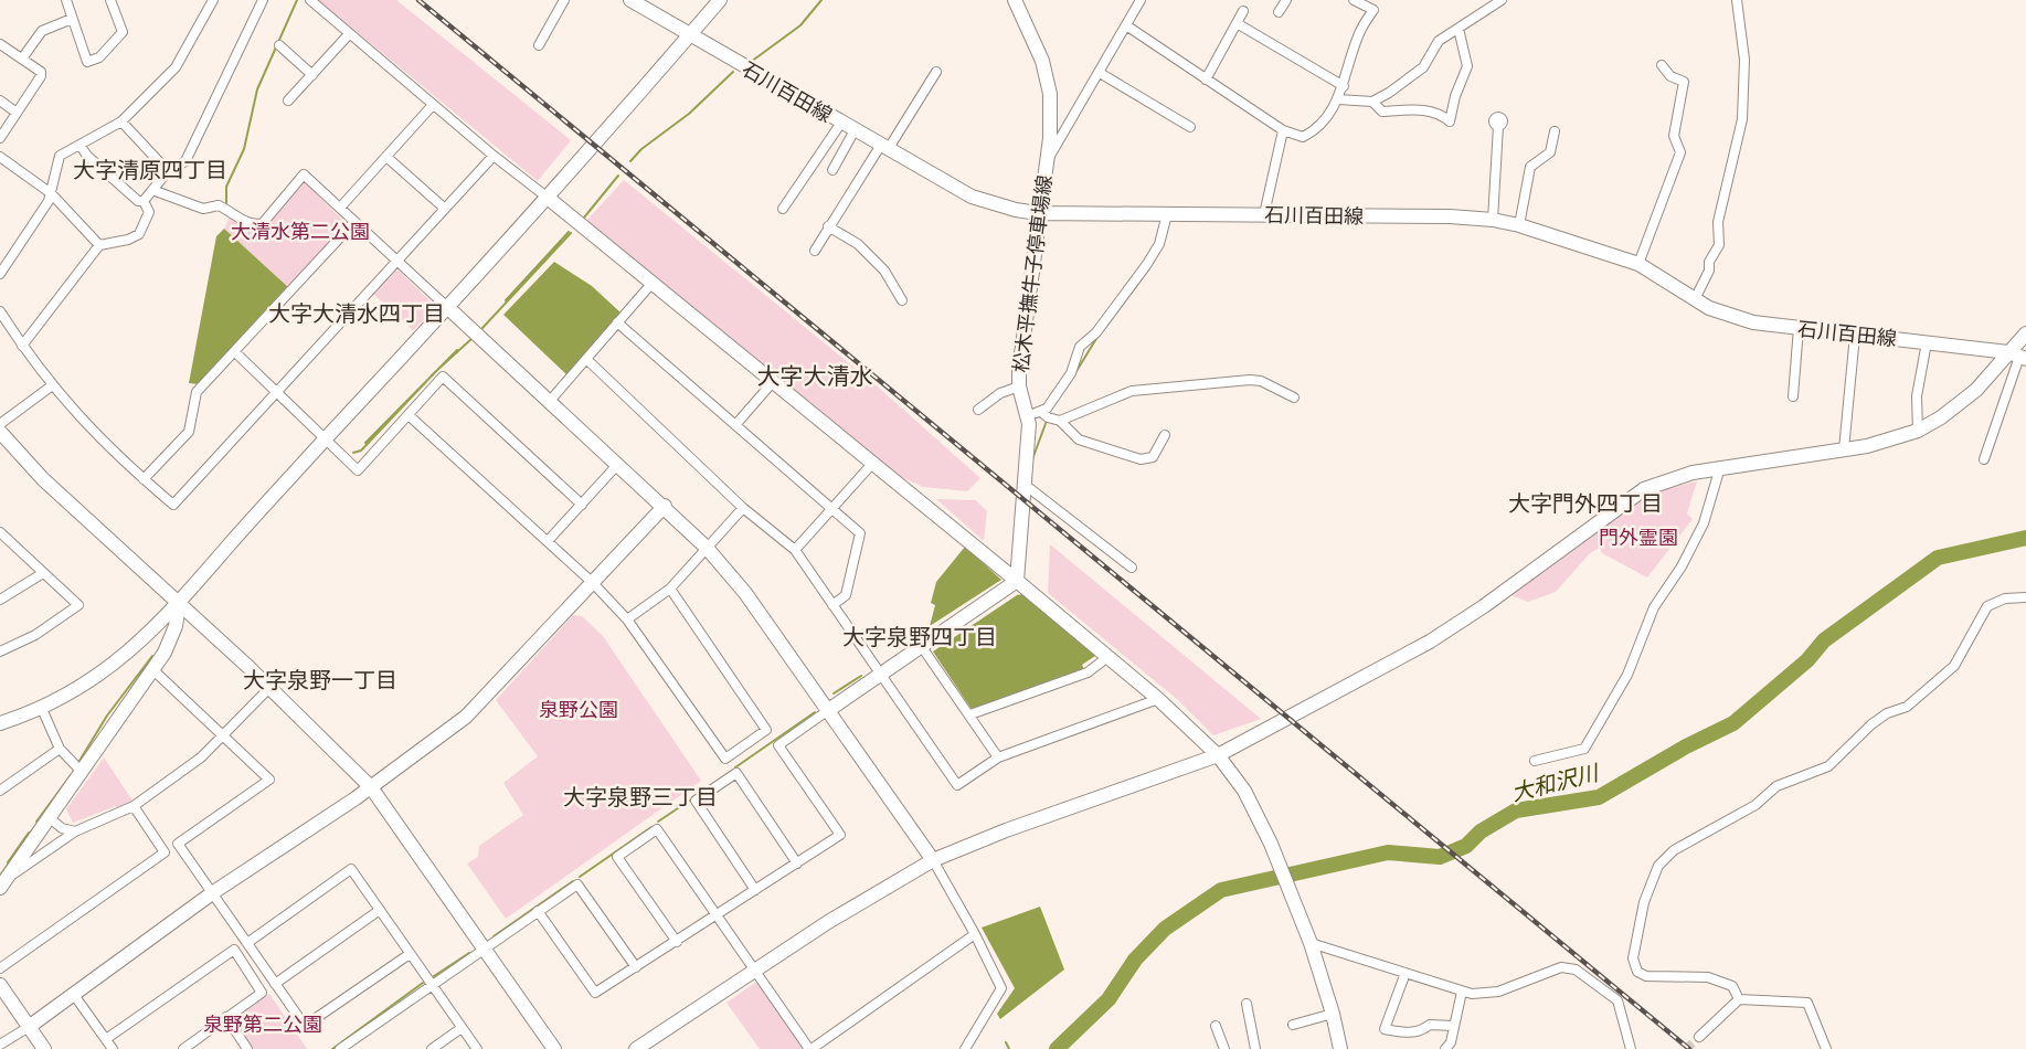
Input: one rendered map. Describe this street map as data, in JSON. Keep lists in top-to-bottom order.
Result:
{
  "streets": {
    "street": ["石川百田線", "松木平撫牛子停車場線"]
  },
  "crossings": [
    ["石川百田線", "松木平撫牛子停車場線"]
  ],
  "districts": [
    "大字清原四丁目",
    "大字大清水四丁目",
    "大字大清水",
    "大字門外四丁目",
    "大字泉野四丁目",
    "大字泉野一丁目",
    "大字泉野三丁目"
  ],
  "water": ["大和沢川"],
  "parks": [
    "大清水第二公園",
    "門外霊園",
    "泉野公園",
    "泉野第二公園"
  ]
}
